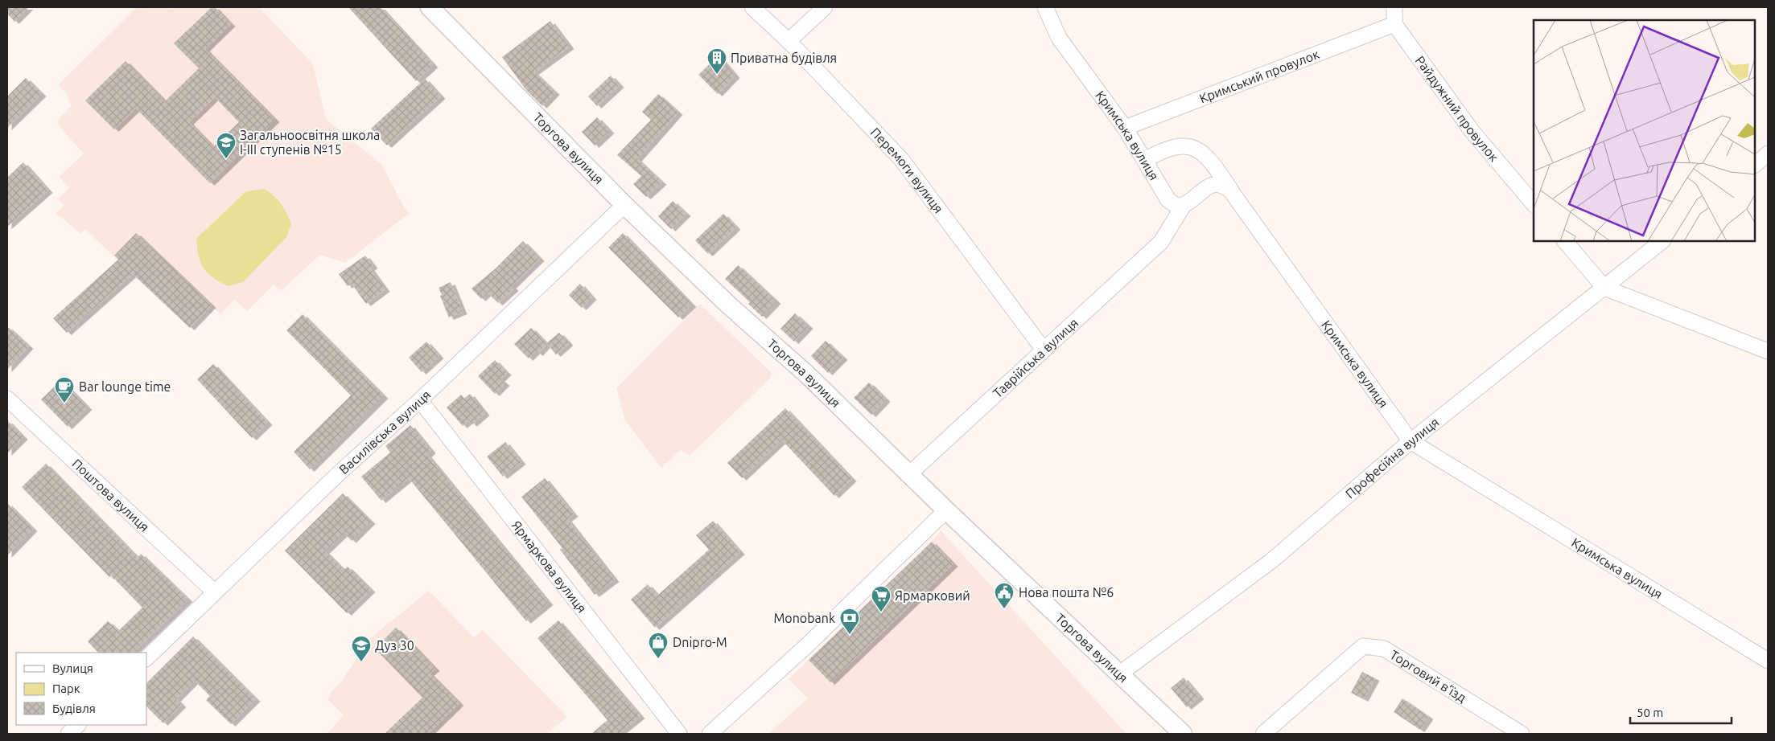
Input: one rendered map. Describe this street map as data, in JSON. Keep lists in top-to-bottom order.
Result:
{
  "streets": {
    "street": [
      "Кримський провулок",
      "Райдужний провулок",
      "Кримська вулиця",
      "Торгова вулиця",
      "Перемоги вулиця",
      "Таврійська вулиця",
      "Василівська вулиця",
      "Професійна вулиця",
      "Поштова вулиця",
      "Ярмаркова вулиця",
      "Торговий в’їзд"
    ]
  },
  "crossings": [
    ["Кримський провулок", "Райдужний провулок"],
    ["Кримський провулок", "Кримська вулиця"],
    ["Кримська вулиця", "Таврійська вулиця"],
    ["Кримська вулиця", "Професійна вулиця"],
    ["Торгова вулиця", "Таврійська вулиця"],
    ["Торгова вулиця", "Василівська вулиця"],
    ["Торгова вулиця", "Професійна вулиця"],
    ["Перемоги вулиця", "Таврійська вулиця"],
    ["Василівська вулиця", "Поштова вулиця"],
    ["Василівська вулиця", "Ярмаркова вулиця"]
  ],
  "places": {
    "building": ["Приватна будівля"],
    "school or university": ["Загальноосвітня школа І-ІІІ ступенів №15", "Дуз 30"],
    "cafe": ["Bar lounge time"],
    "public building": ["Нова пошта №6"],
    "supermarket": ["Ярмарковий"],
    "bank": ["Monobank"],
    "shop": ["Dnipro-M"]
  },
  "legend": ["Вулиця", "Парк", "Будівля"],
  "scale_bar": "50 m"
}
